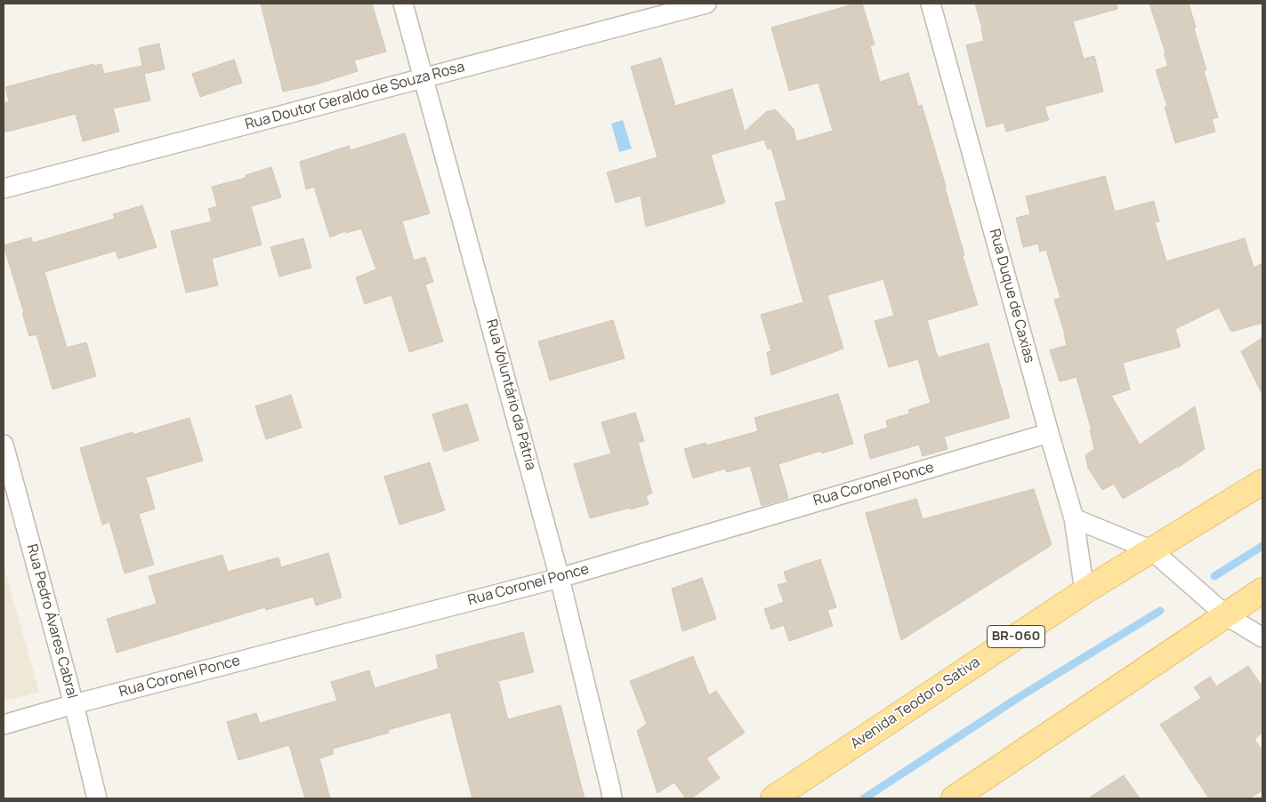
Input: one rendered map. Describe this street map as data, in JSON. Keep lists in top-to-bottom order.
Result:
{
  "streets": {
    "main road": ["BR-060", "Avenida Teodoro Sativa"],
    "street": [
      "Rua Doutor Geraldo de Souza Rosa",
      "Rua Duque de Caxias",
      "Rua Voluntário da Pátria",
      "Rua Coronel Ponce",
      "Rua Pedro Ávares Cabral"
    ]
  },
  "crossings": [
    ["Rua Doutor Geraldo de Souza Rosa", "Rua Voluntário da Pátria"],
    ["Rua Duque de Caxias", "Rua Coronel Ponce"],
    ["Rua Duque de Caxias", "Avenida Teodoro Sativa"],
    ["Rua Voluntário da Pátria", "Rua Coronel Ponce"],
    ["Rua Coronel Ponce", "Rua Pedro Ávares Cabral"]
  ]
}
